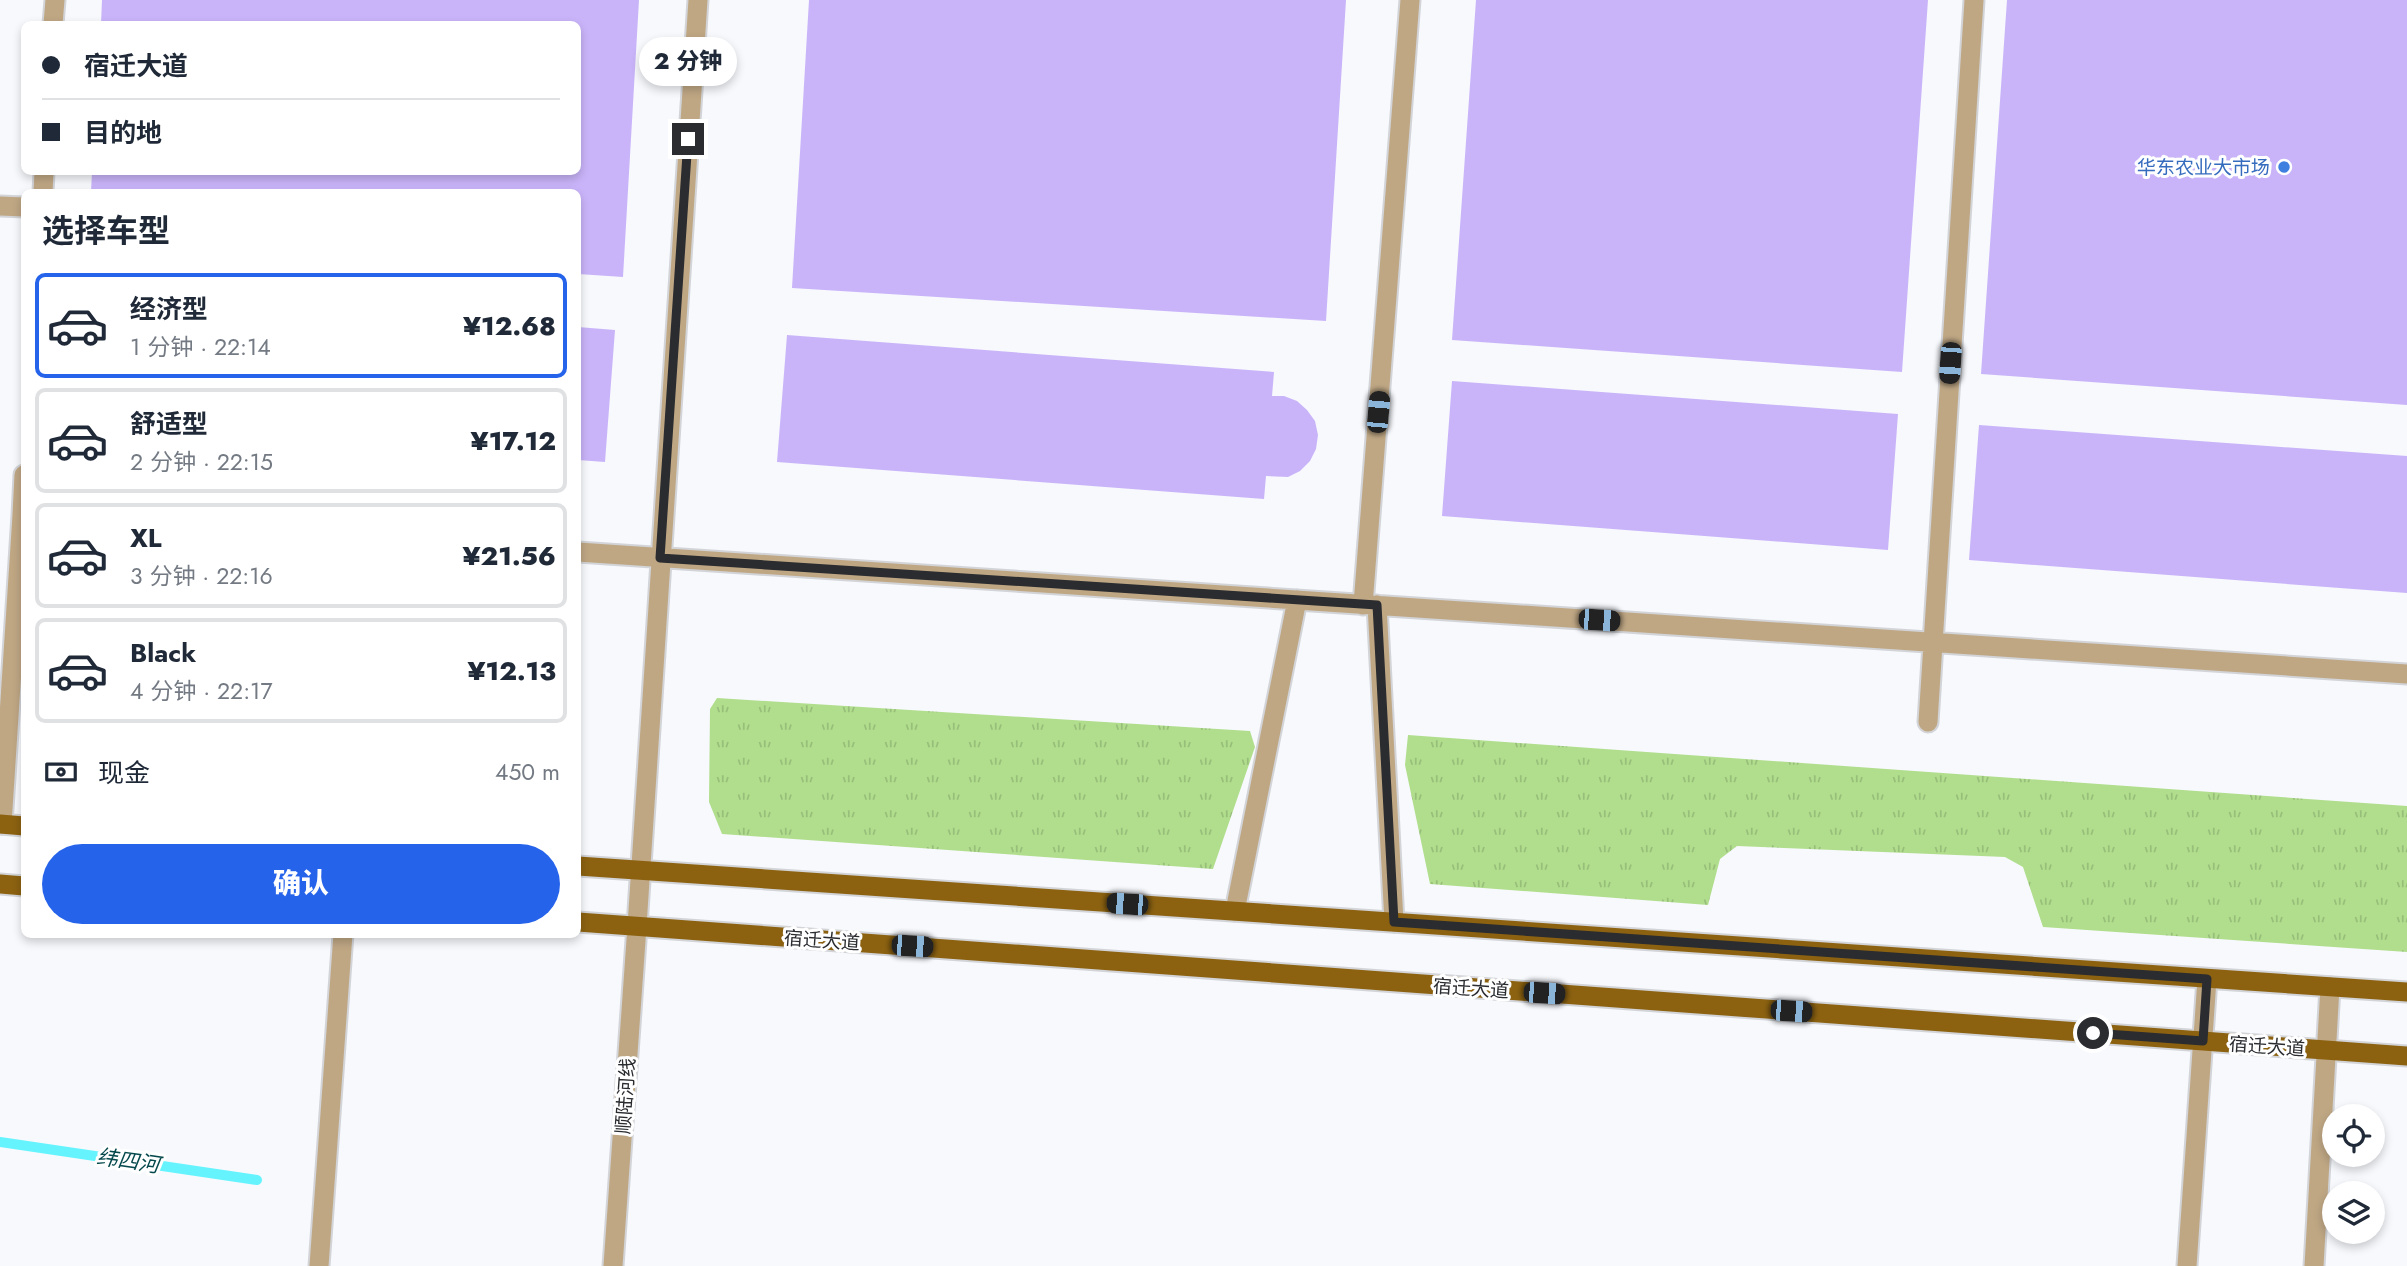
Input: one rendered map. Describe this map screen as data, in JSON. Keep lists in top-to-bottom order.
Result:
{
  "streets": {
    "main road": ["宿迁大道"],
    "street": ["顺陆河线"]
  },
  "crossings": [
    ["宿迁大道", "顺陆河线"]
  ],
  "water": ["纬四河"],
  "places": ["华东农业大市场"],
  "page": {
    "banner": ["宿迁大道", "目的地"],
    "bubble": "2 分钟",
    "heading": "选择车型",
    "list": [
      {
        "name": "经济型",
        "note": "1 分钟 · 22:14",
        "value": "¥12.68"
      },
      {
        "name": "舒适型",
        "note": "2 分钟 · 22:15",
        "value": "¥17.12"
      },
      {
        "name": "XL",
        "note": "3 分钟 · 22:16",
        "value": "¥21.56"
      },
      {
        "name": "Black",
        "note": "4 分钟 · 22:17",
        "value": "¥12.13"
      }
    ],
    "pay": ["现金", "450 m"],
    "buttons": "确认"
  }
}
